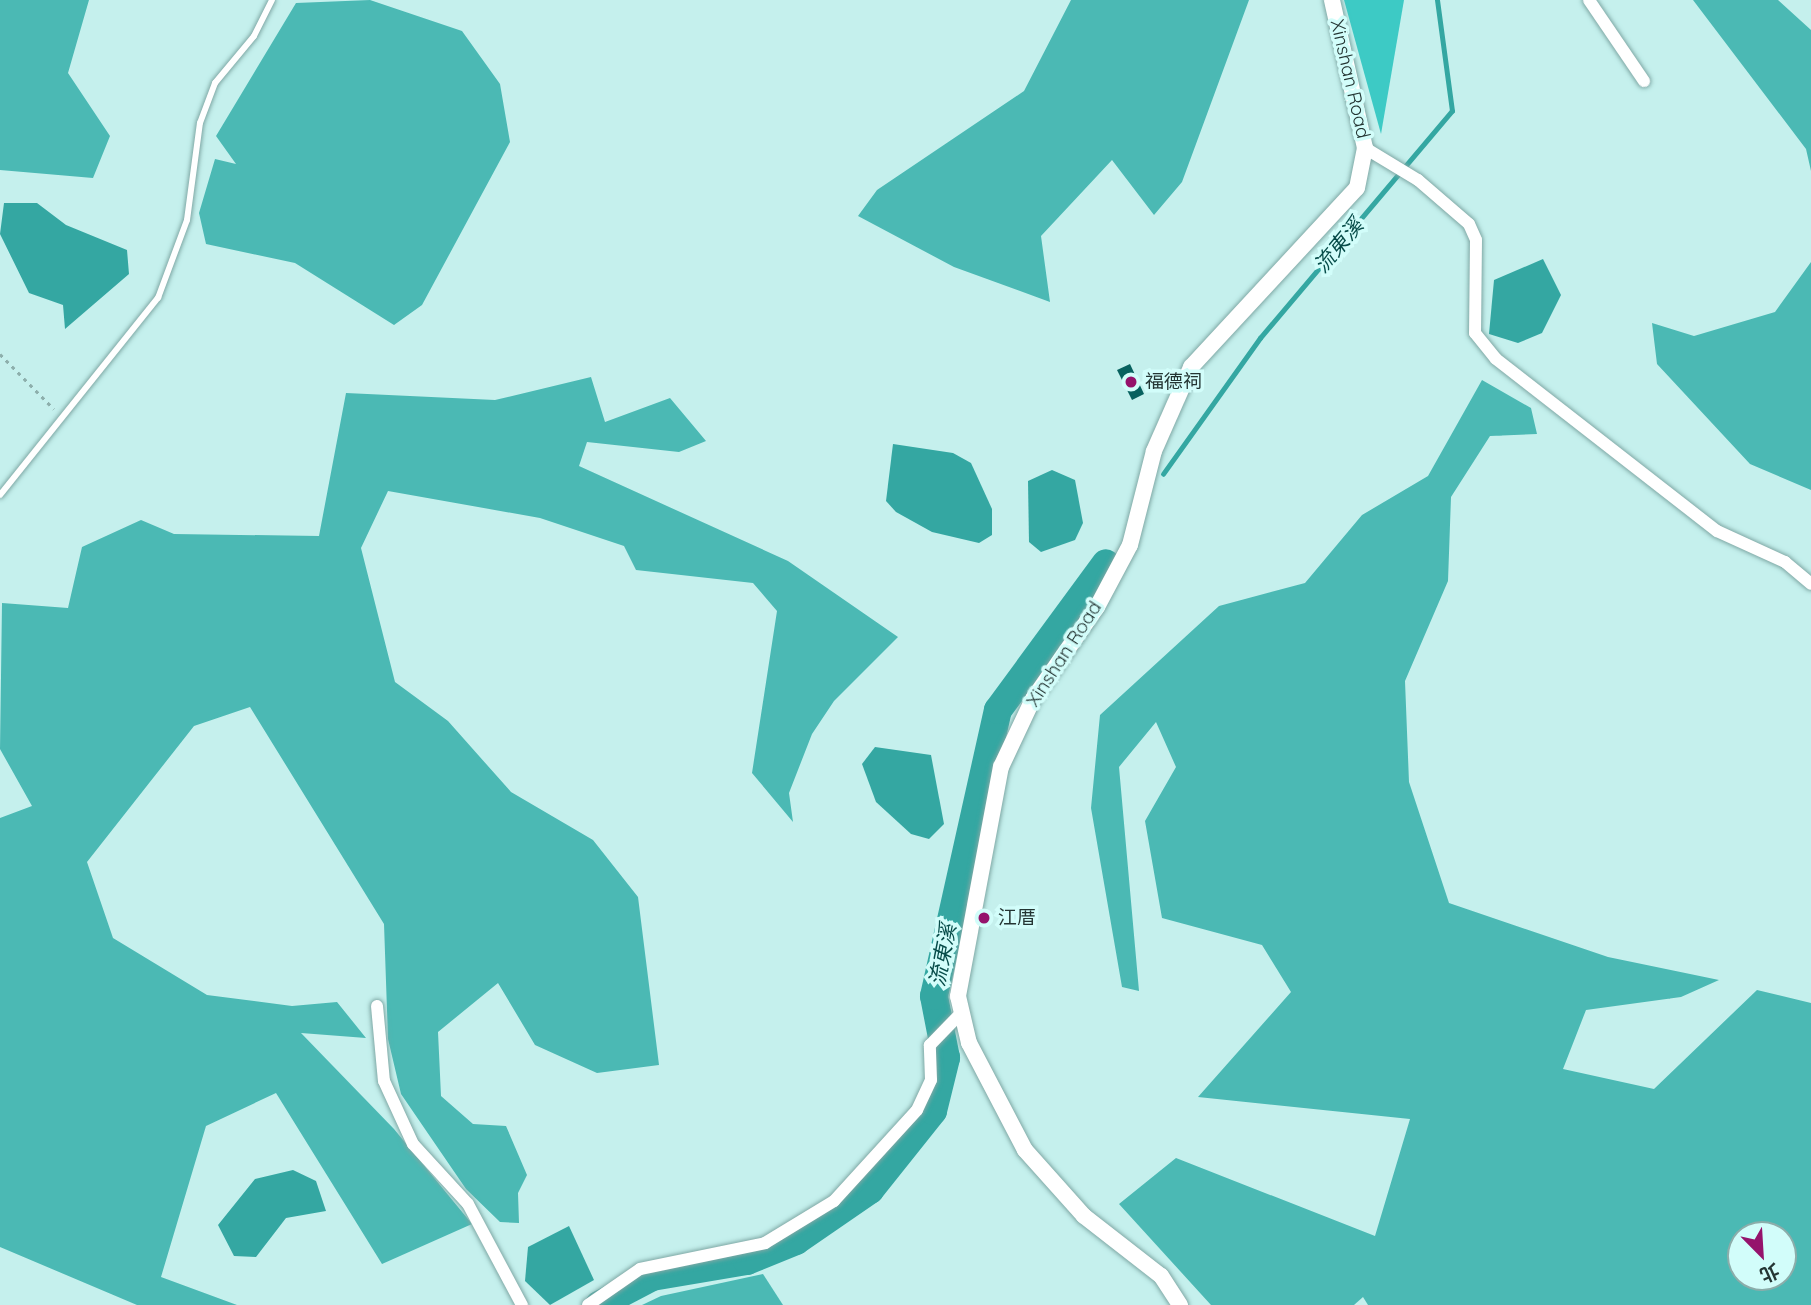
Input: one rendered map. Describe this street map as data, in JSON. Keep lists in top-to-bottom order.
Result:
{
  "streets": {
    "street": ["Xinshan Road"]
  },
  "water": ["流東溪"],
  "places": ["福德祠", "江厝"],
  "north": "bottom right"
}
